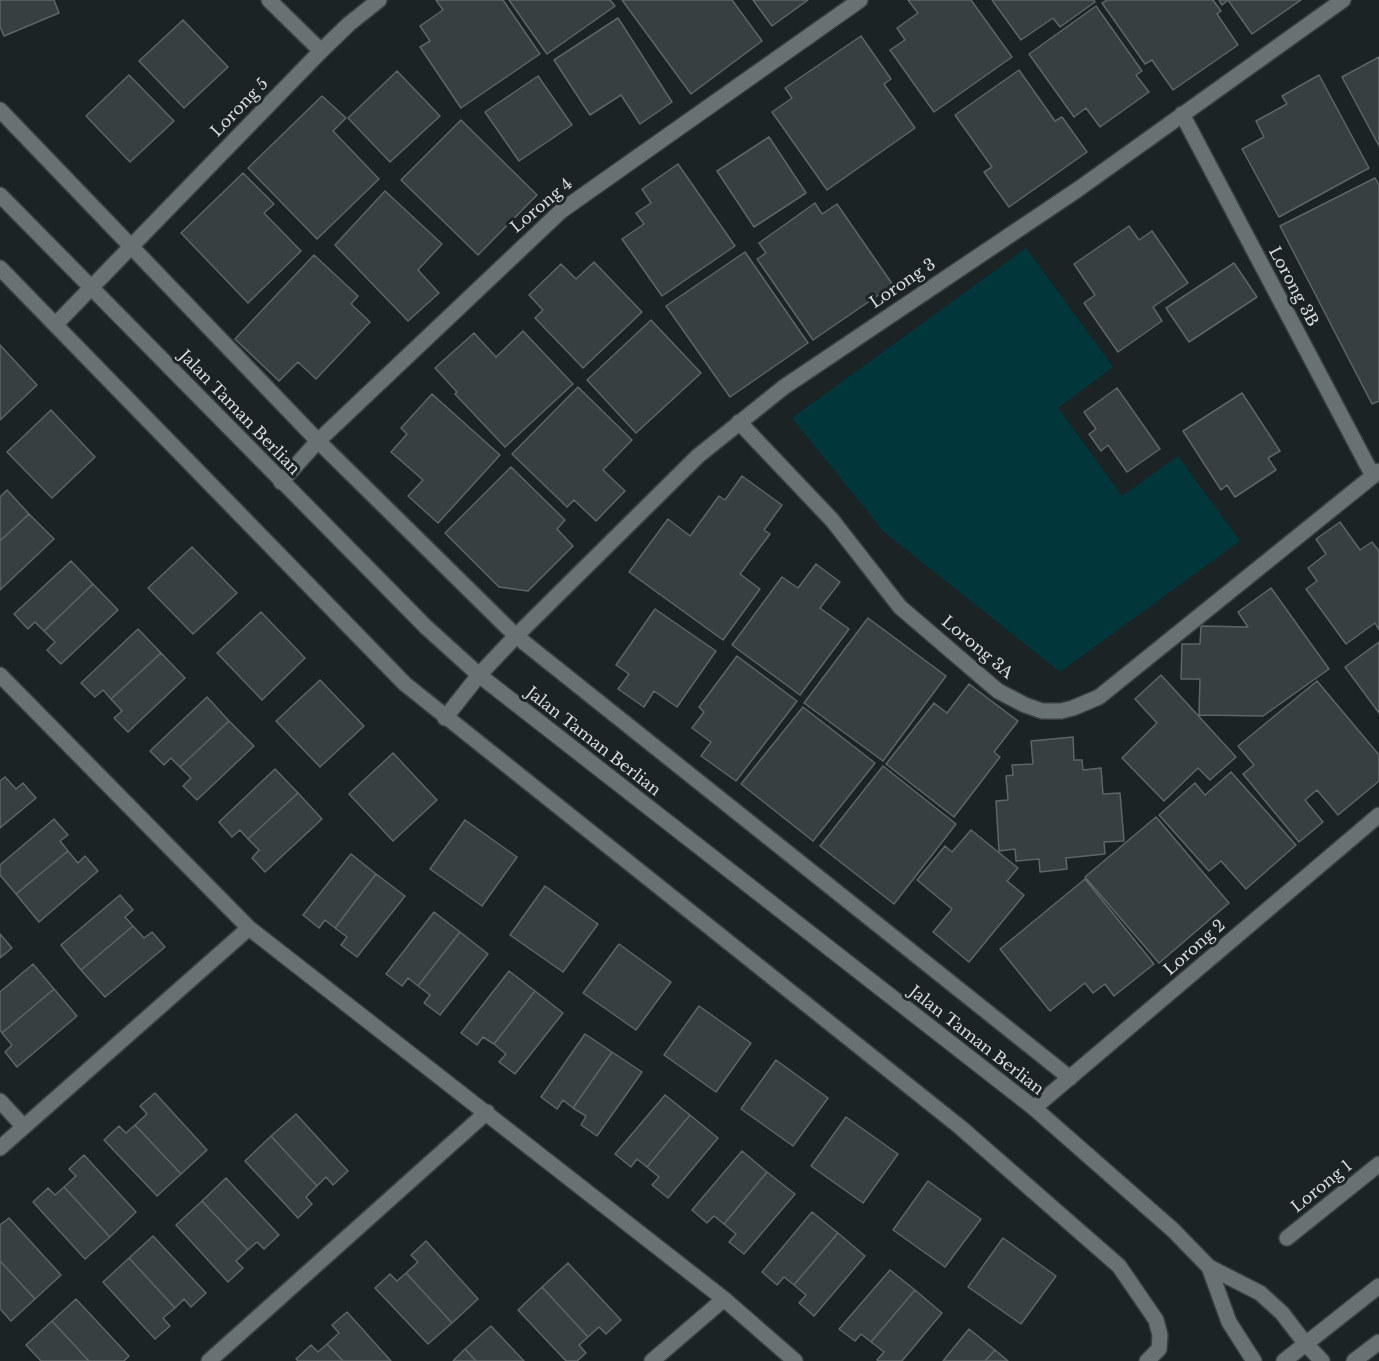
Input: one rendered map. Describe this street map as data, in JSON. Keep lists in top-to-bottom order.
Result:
{
  "streets": {
    "street": [
      "Lorong 5",
      "Lorong 4",
      "Lorong 3",
      "Lorong 3B",
      "Jalan Taman Berlian",
      "Lorong 3A",
      "Lorong 2",
      "Lorong 1"
    ]
  },
  "crossings": [
    ["Lorong 5", "Jalan Taman Berlian"],
    ["Lorong 4", "Jalan Taman Berlian"],
    ["Lorong 3", "Lorong 3B"],
    ["Lorong 3", "Jalan Taman Berlian"],
    ["Lorong 3", "Lorong 3A"],
    ["Lorong 3B", "Lorong 3A"],
    ["Jalan Taman Berlian", "Lorong 2"]
  ]
}
